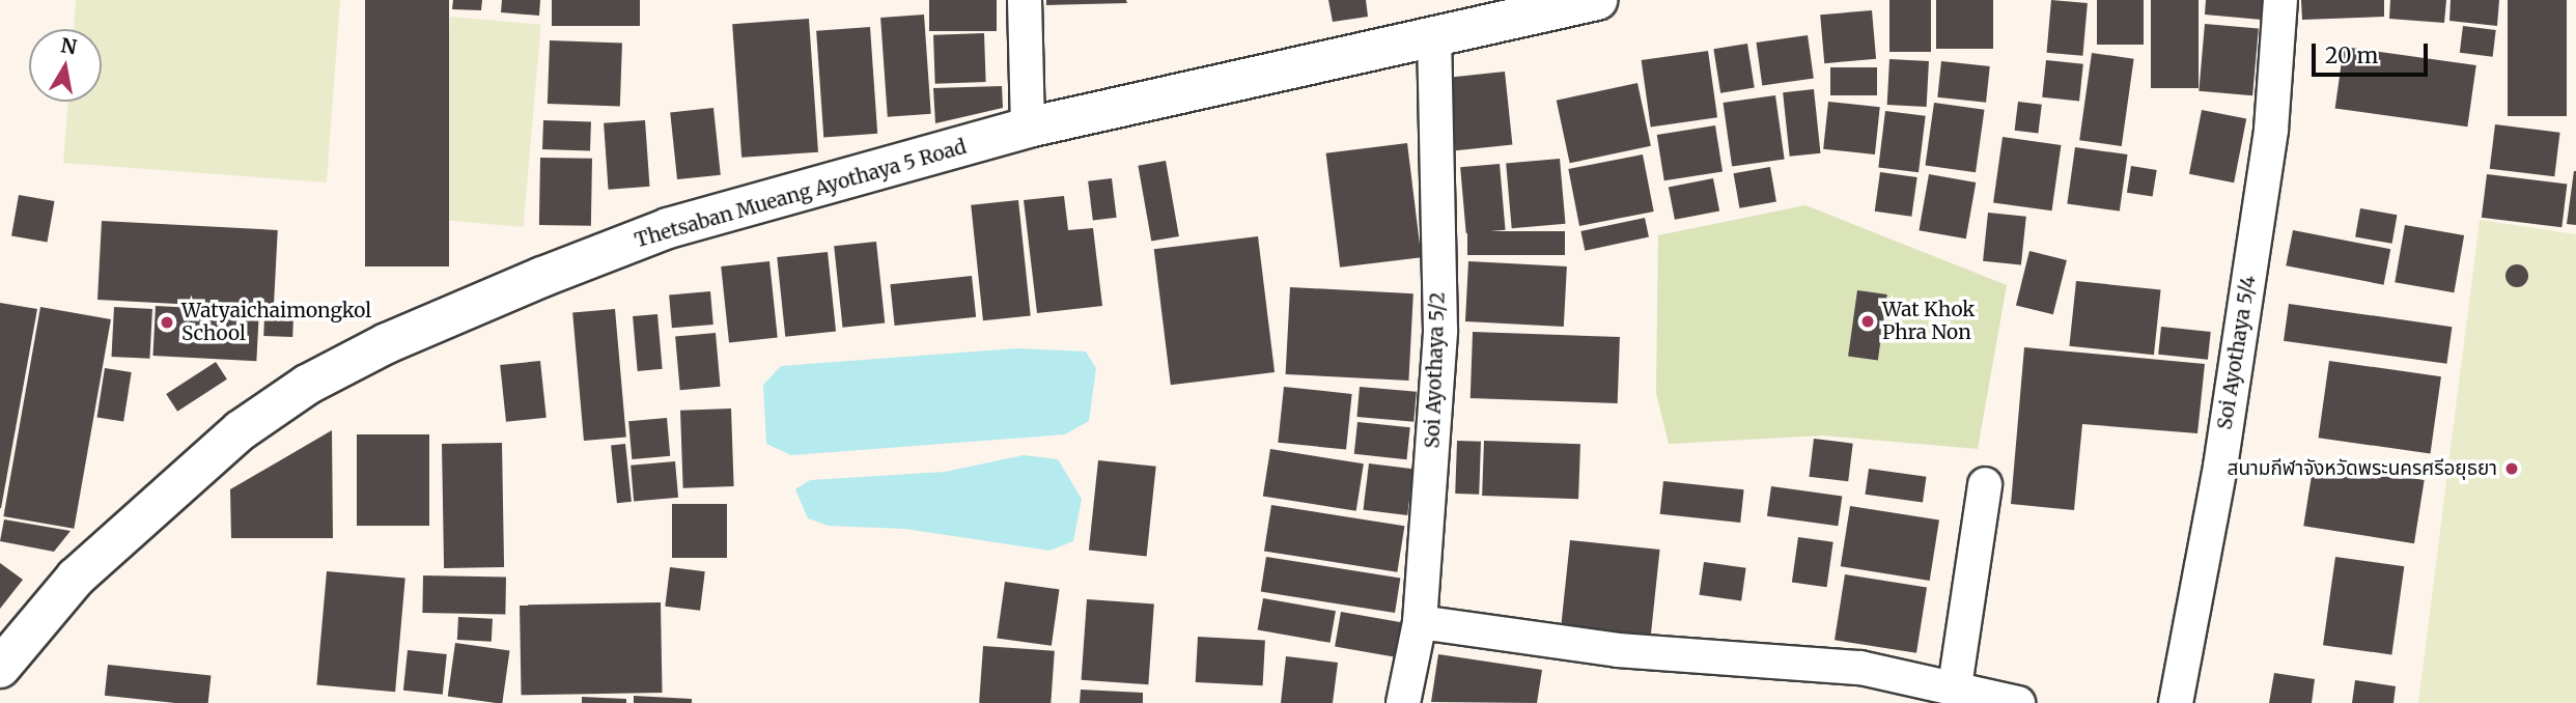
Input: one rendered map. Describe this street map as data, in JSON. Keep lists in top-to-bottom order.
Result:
{
  "streets": {
    "street": ["Thetsaban Mueang Ayothaya 5 Road", "Soi Ayothaya 5/4", "Soi Ayothaya 5/2"]
  },
  "crossings": [
    ["Thetsaban Mueang Ayothaya 5 Road", "Soi Ayothaya 5/2"]
  ],
  "places": ["Wat Khok Phra Non", "Watyaichaimongkol School", "สนามกีฬาจังหวัดพระนครศรีอยุธยา"],
  "scale_bar": "20 m",
  "north": "top"
}
